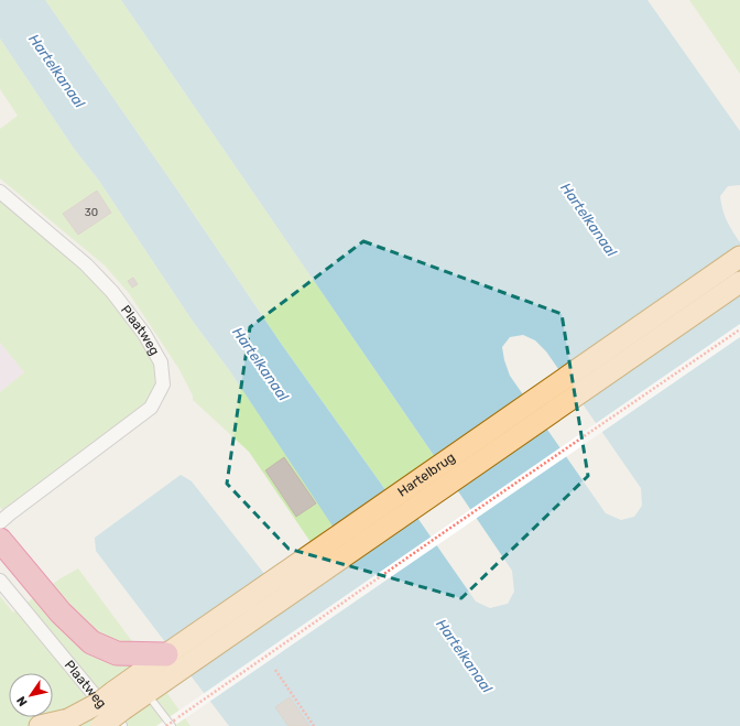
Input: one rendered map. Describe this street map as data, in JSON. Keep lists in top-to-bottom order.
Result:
{
  "streets": {
    "main road": ["Hartelbrug"],
    "street": ["Plaatweg"]
  },
  "crossings": [
    ["Plaatweg", "Hartelbrug"]
  ],
  "water": ["Hartelkanaal"],
  "house_numbers": ["30"],
  "north": "bottom left"
}
